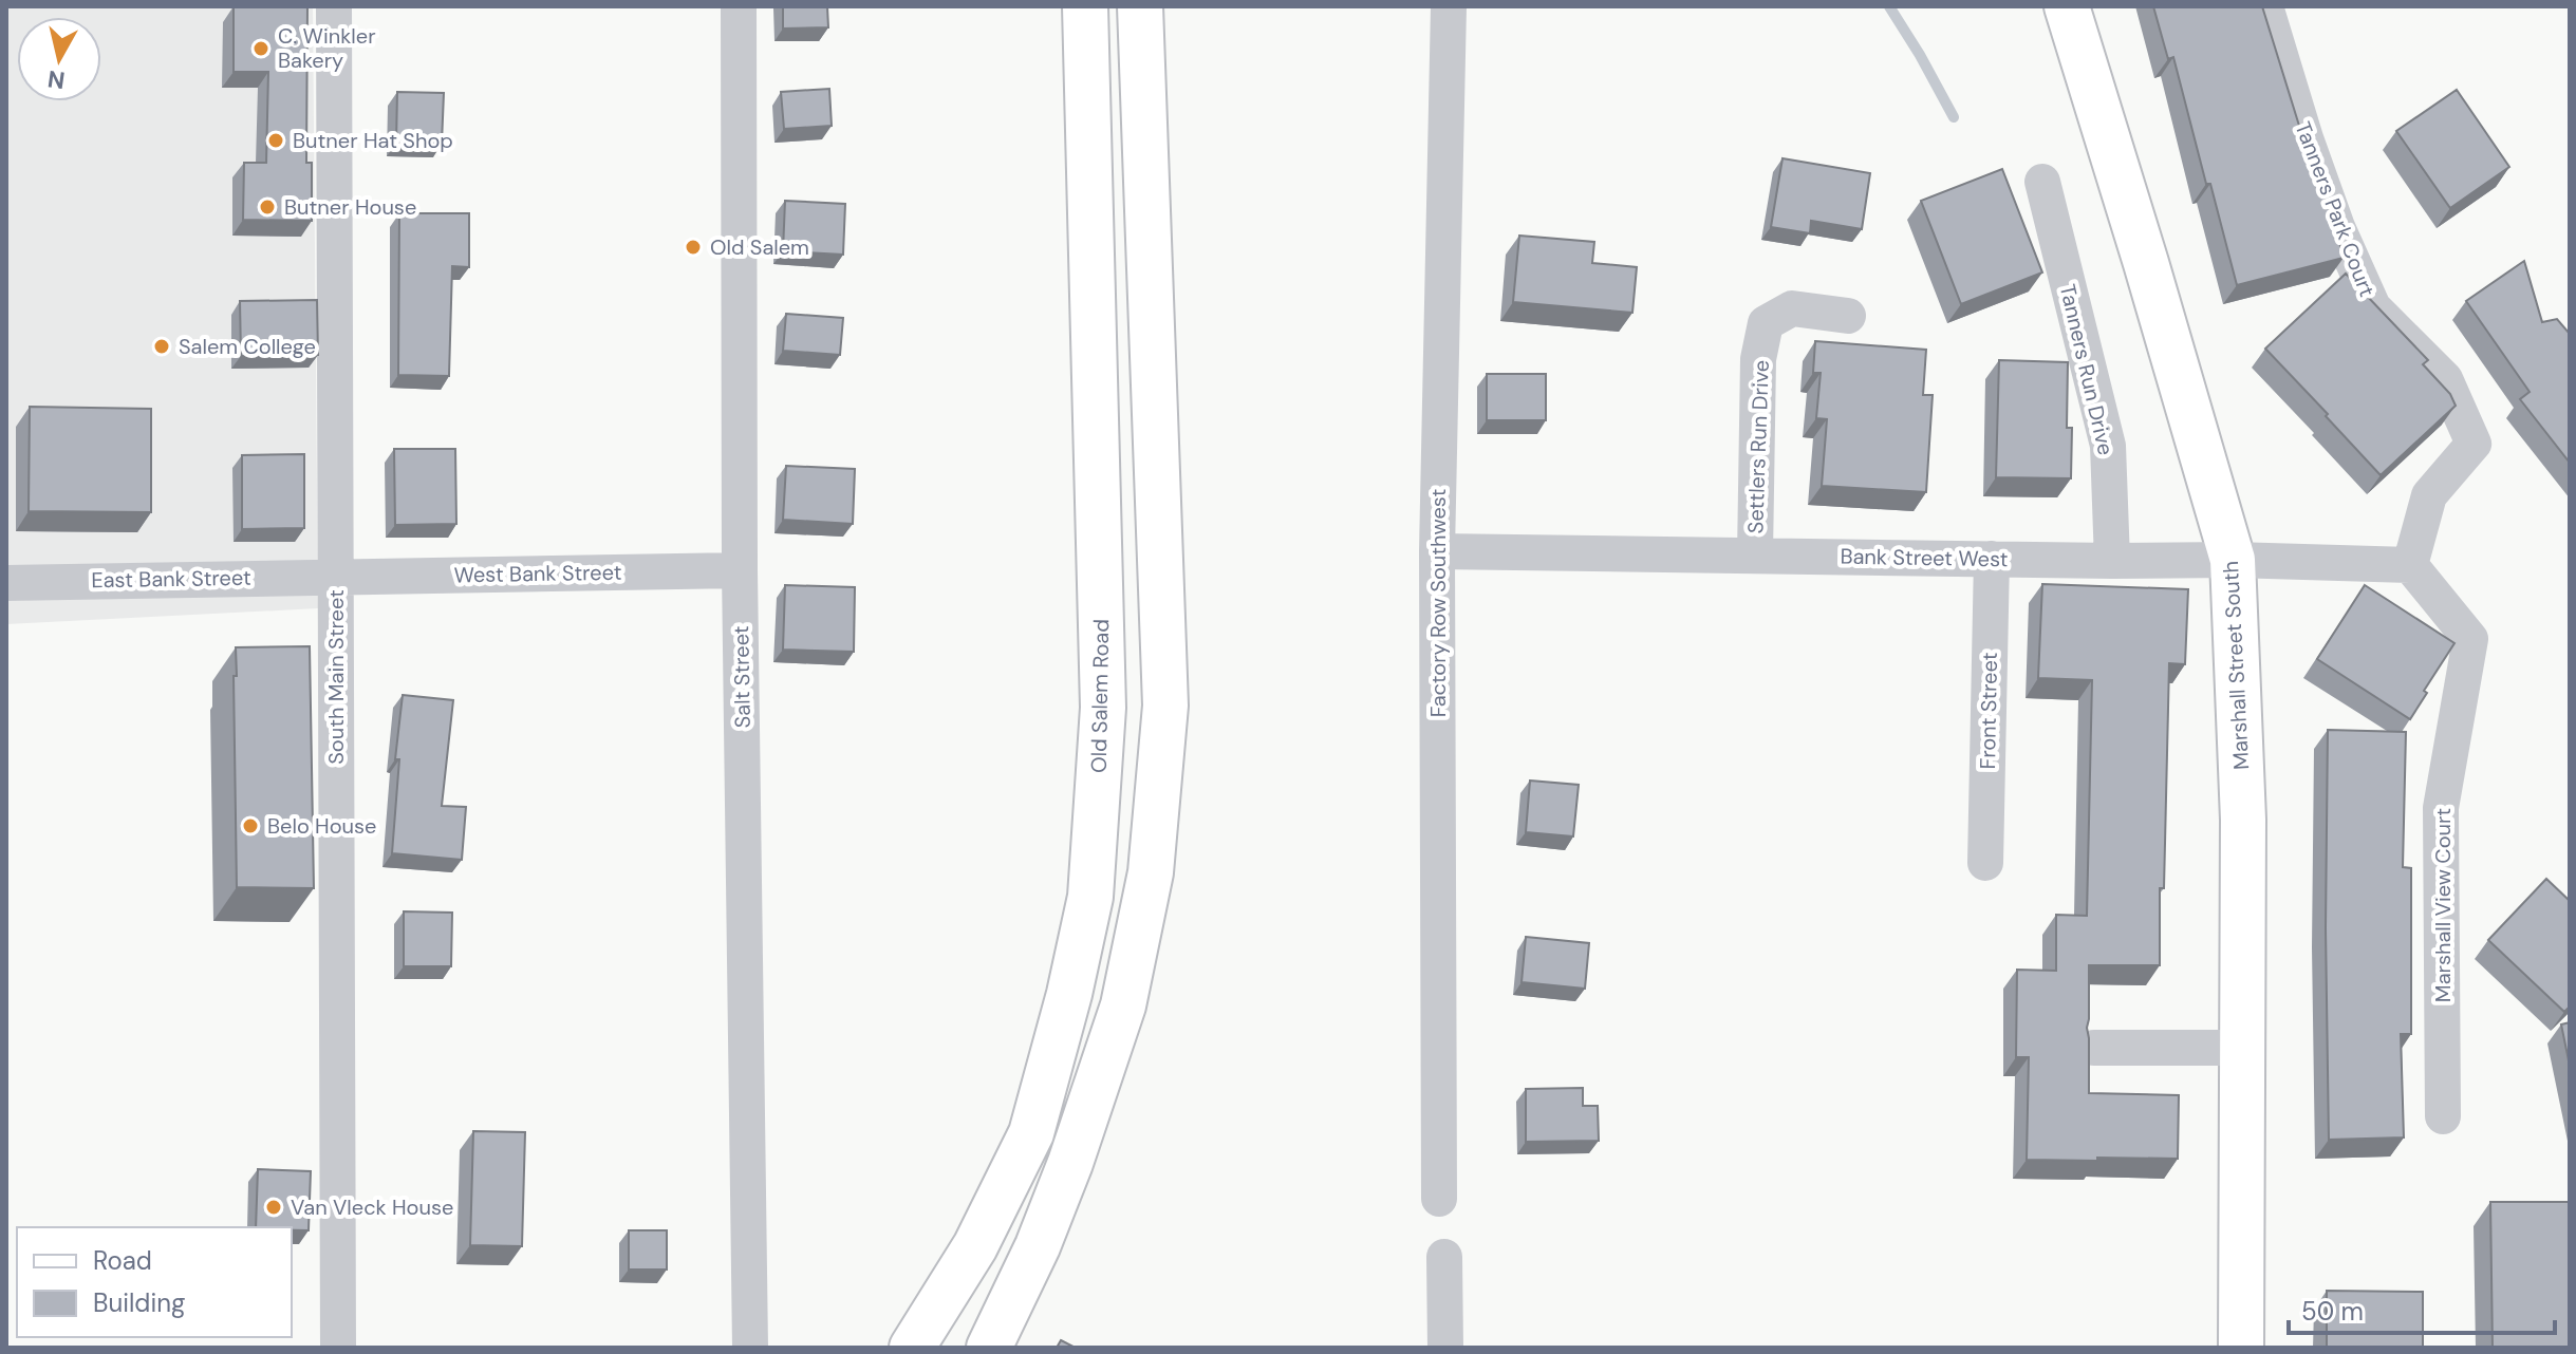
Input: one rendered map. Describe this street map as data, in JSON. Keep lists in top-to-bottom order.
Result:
{
  "streets": {
    "main road": ["Marshall Street South", "Old Salem Road"],
    "street": [
      "Tanners Park Court",
      "Tanners Run Drive",
      "Settlers Run Drive",
      "Bank Street West",
      "West Bank Street",
      "East Bank Street",
      "Factory Row Southwest",
      "South Main Street",
      "Salt Street",
      "Front Street",
      "Marshall View Court"
    ]
  },
  "crossings": [
    ["Tanners Park Court", "Bank Street West"],
    ["Tanners Park Court", "Marshall View Court"],
    ["Tanners Run Drive", "Bank Street West"],
    ["Settlers Run Drive", "Bank Street West"],
    ["Bank Street West", "Factory Row Southwest"],
    ["Bank Street West", "Marshall Street South"],
    ["Bank Street West", "Front Street"],
    ["Bank Street West", "Marshall View Court"],
    ["West Bank Street", "East Bank Street"],
    ["West Bank Street", "South Main Street"],
    ["West Bank Street", "Salt Street"],
    ["East Bank Street", "South Main Street"]
  ],
  "places": [
    "C. Winkler Bakery",
    "Butner Hat Shop",
    "Butner House",
    "Old Salem",
    "Salem College",
    "Belo House",
    "Van Vleck House"
  ],
  "legend": ["Road", "Building"],
  "scale_bar": "50 m",
  "north": "bottom"
}
